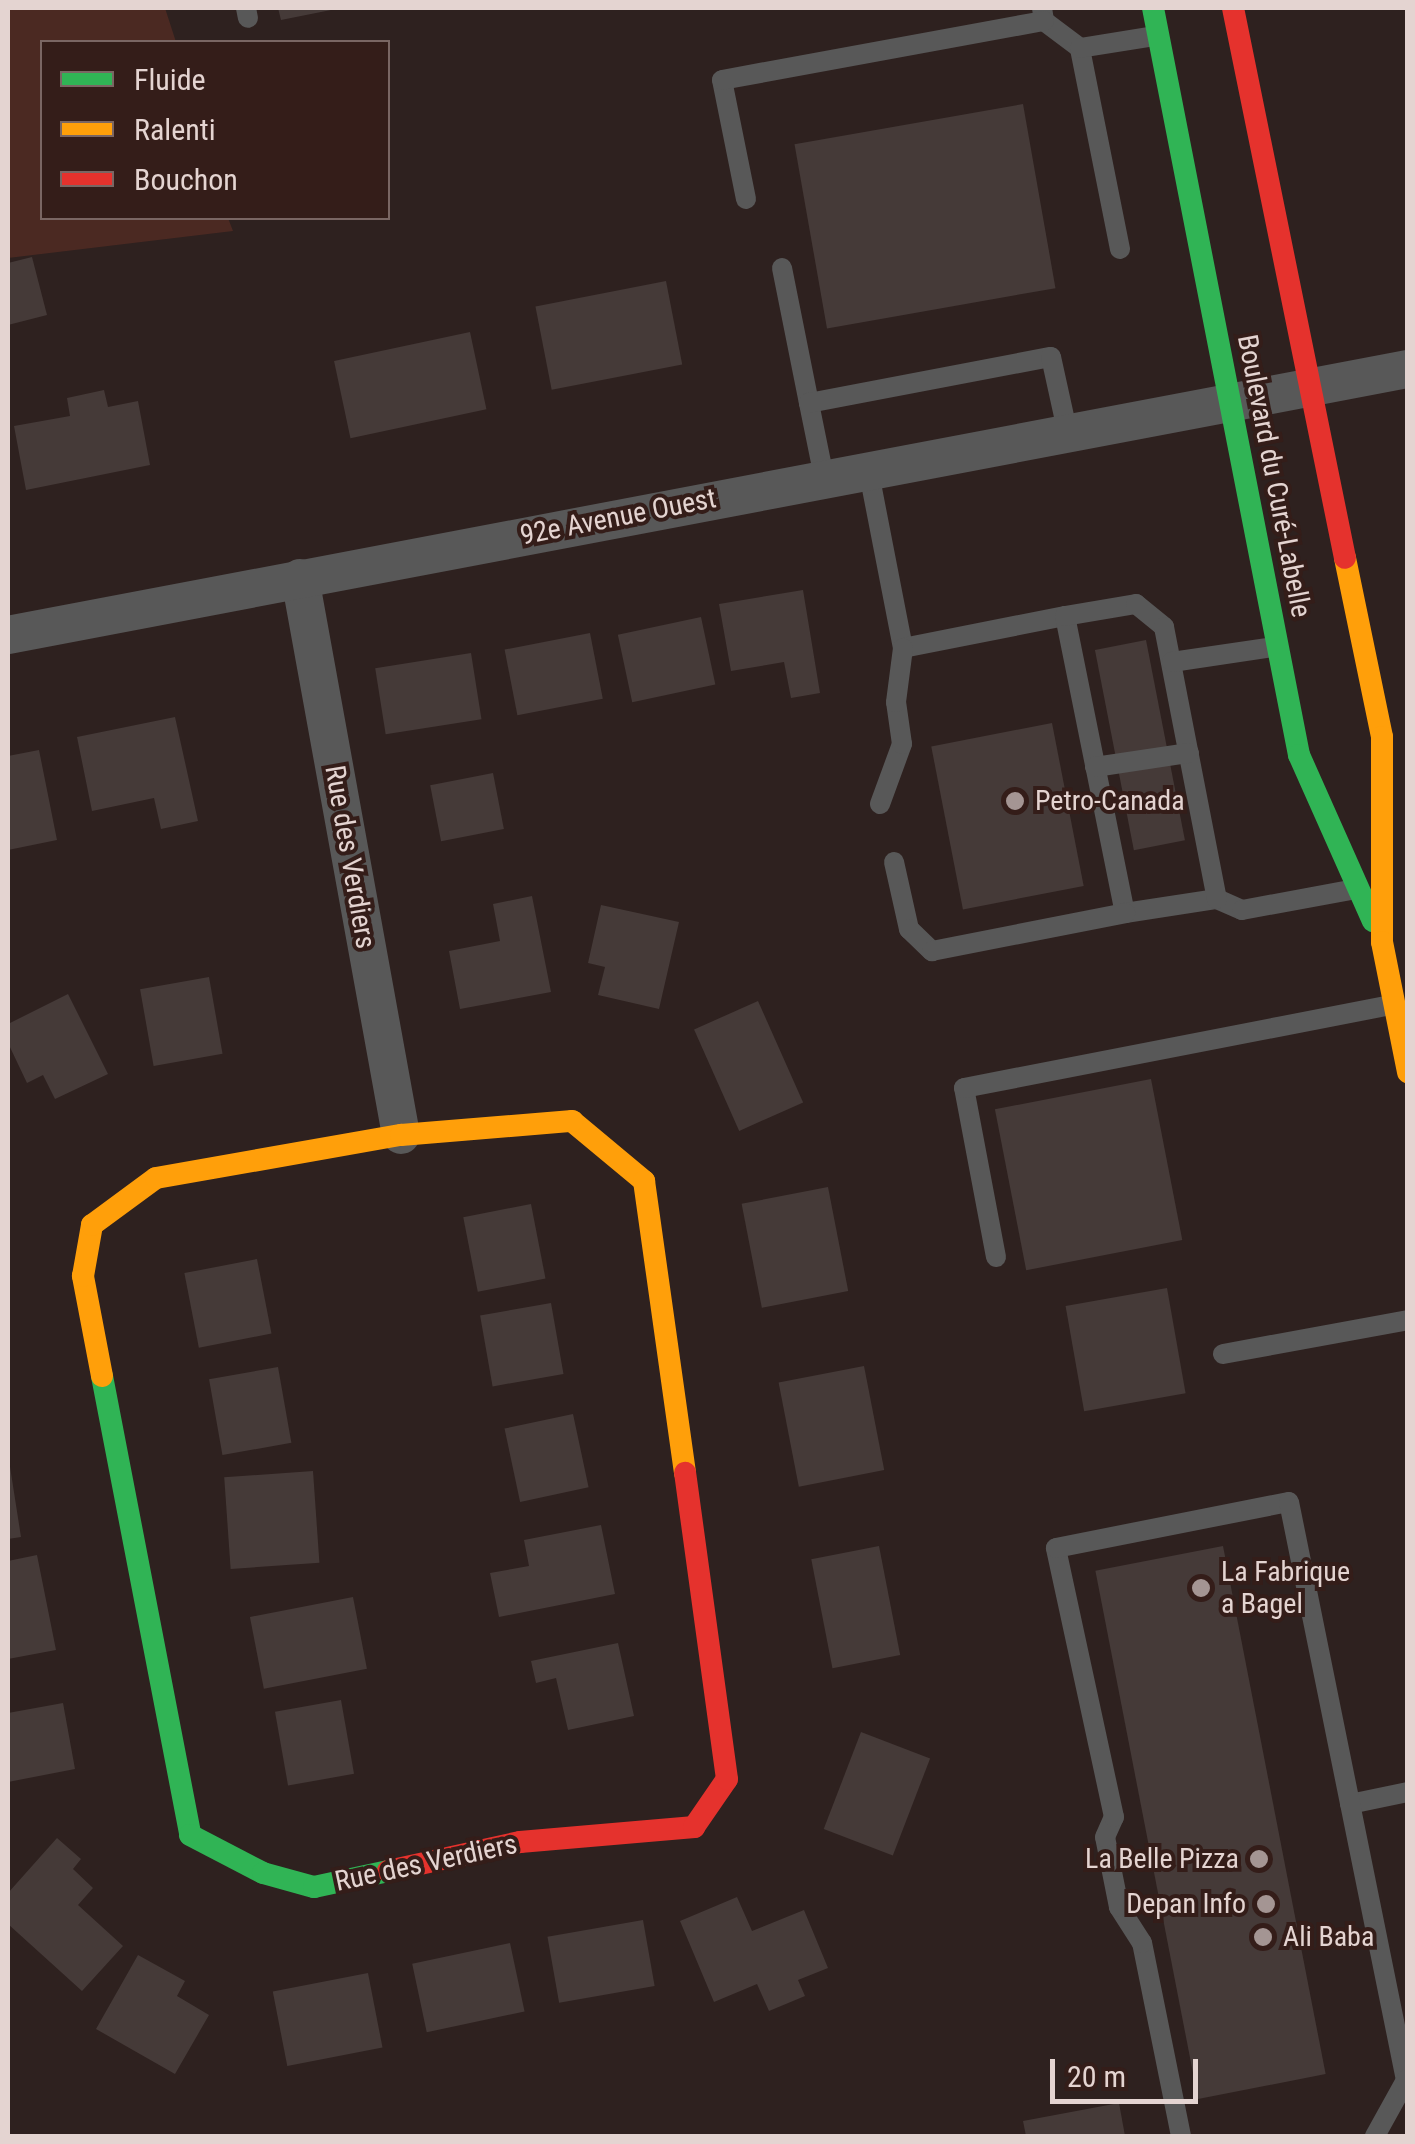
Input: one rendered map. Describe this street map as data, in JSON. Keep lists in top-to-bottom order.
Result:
{
  "streets": {
    "street": ["Boulevard du Curé-Labelle", "92e Avenue Ouest", "Rue des Verdiers"]
  },
  "crossings": [
    ["Boulevard du Curé-Labelle", "92e Avenue Ouest"],
    ["92e Avenue Ouest", "Rue des Verdiers"]
  ],
  "places": [
    "Petro-Canada",
    "La Fabrique a Bagel",
    "La Belle Pizza",
    "Depan Info",
    "Ali Baba"
  ],
  "legend": ["Fluide", "Ralenti", "Bouchon"],
  "scale_bar": "20 m"
}
